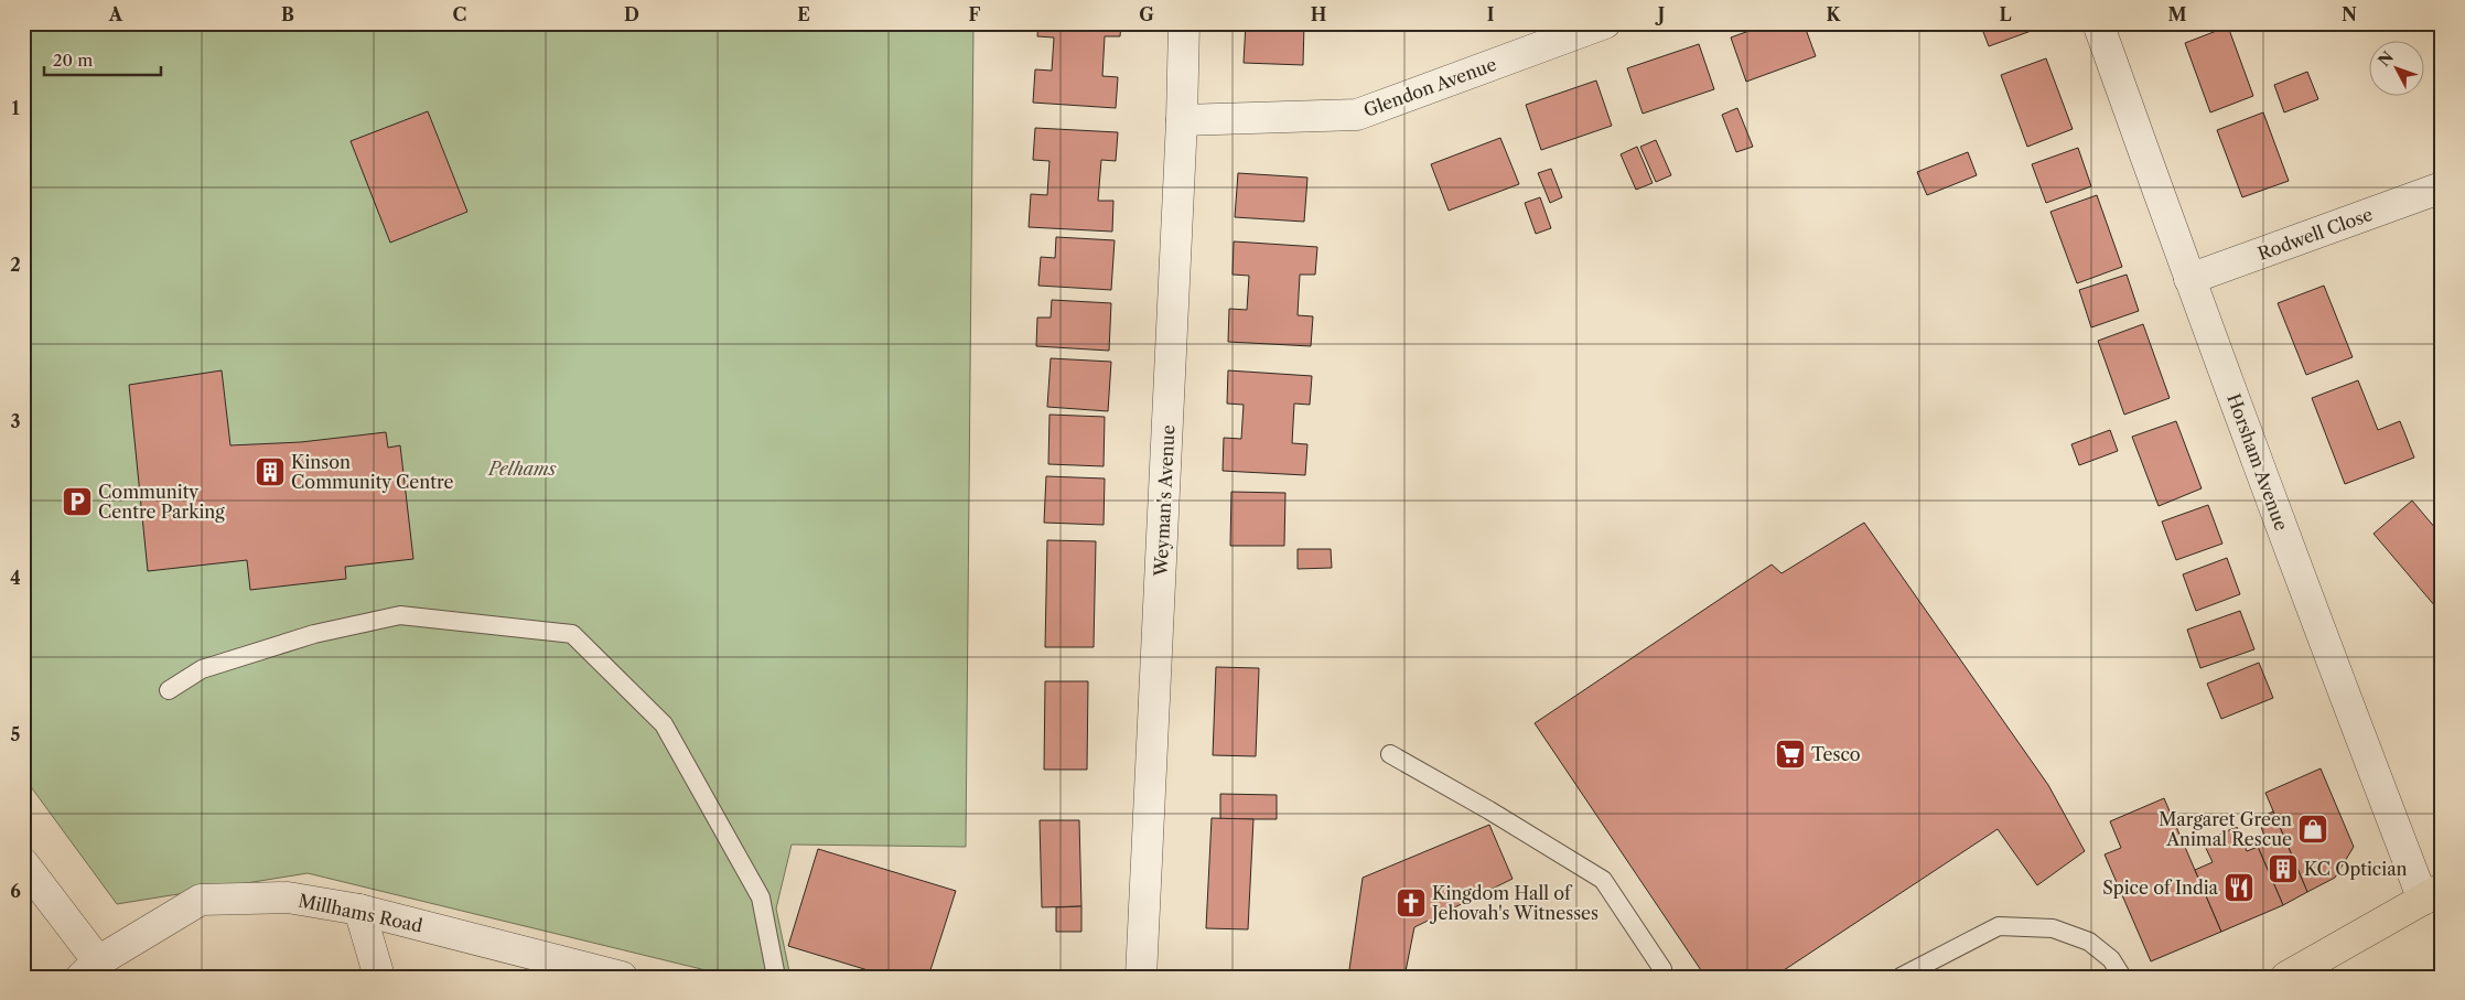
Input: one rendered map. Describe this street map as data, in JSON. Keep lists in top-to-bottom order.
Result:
{
  "streets": {
    "street": [
      "Glendon Avenue",
      "Rodwell Close",
      "Horsham Avenue",
      "Weyman's Avenue",
      "Millhams Road"
    ]
  },
  "crossings": [
    ["Glendon Avenue", "Weyman's Avenue"],
    ["Rodwell Close", "Horsham Avenue"]
  ],
  "parks": ["Pelhams"],
  "places": {
    "building": ["Kinson Community Centre", "KC Optician"],
    "parking": ["Community Centre Parking"],
    "supermarket": ["Tesco"],
    "shop": ["Margaret Green Animal Rescue"],
    "restaurant": ["Spice of India"],
    "church": ["Kingdom Hall of Jehovah's Witnesses"]
  },
  "scale_bar": "20 m",
  "north": "top left",
  "grid": {
    "columns": [
      "A",
      "B",
      "C",
      "D",
      "E",
      "F",
      "G",
      "H",
      "I",
      "J",
      "K",
      "L",
      "M",
      "N"
    ],
    "rows": [
      "1",
      "2",
      "3",
      "4",
      "5",
      "6"
    ]
  }
}
